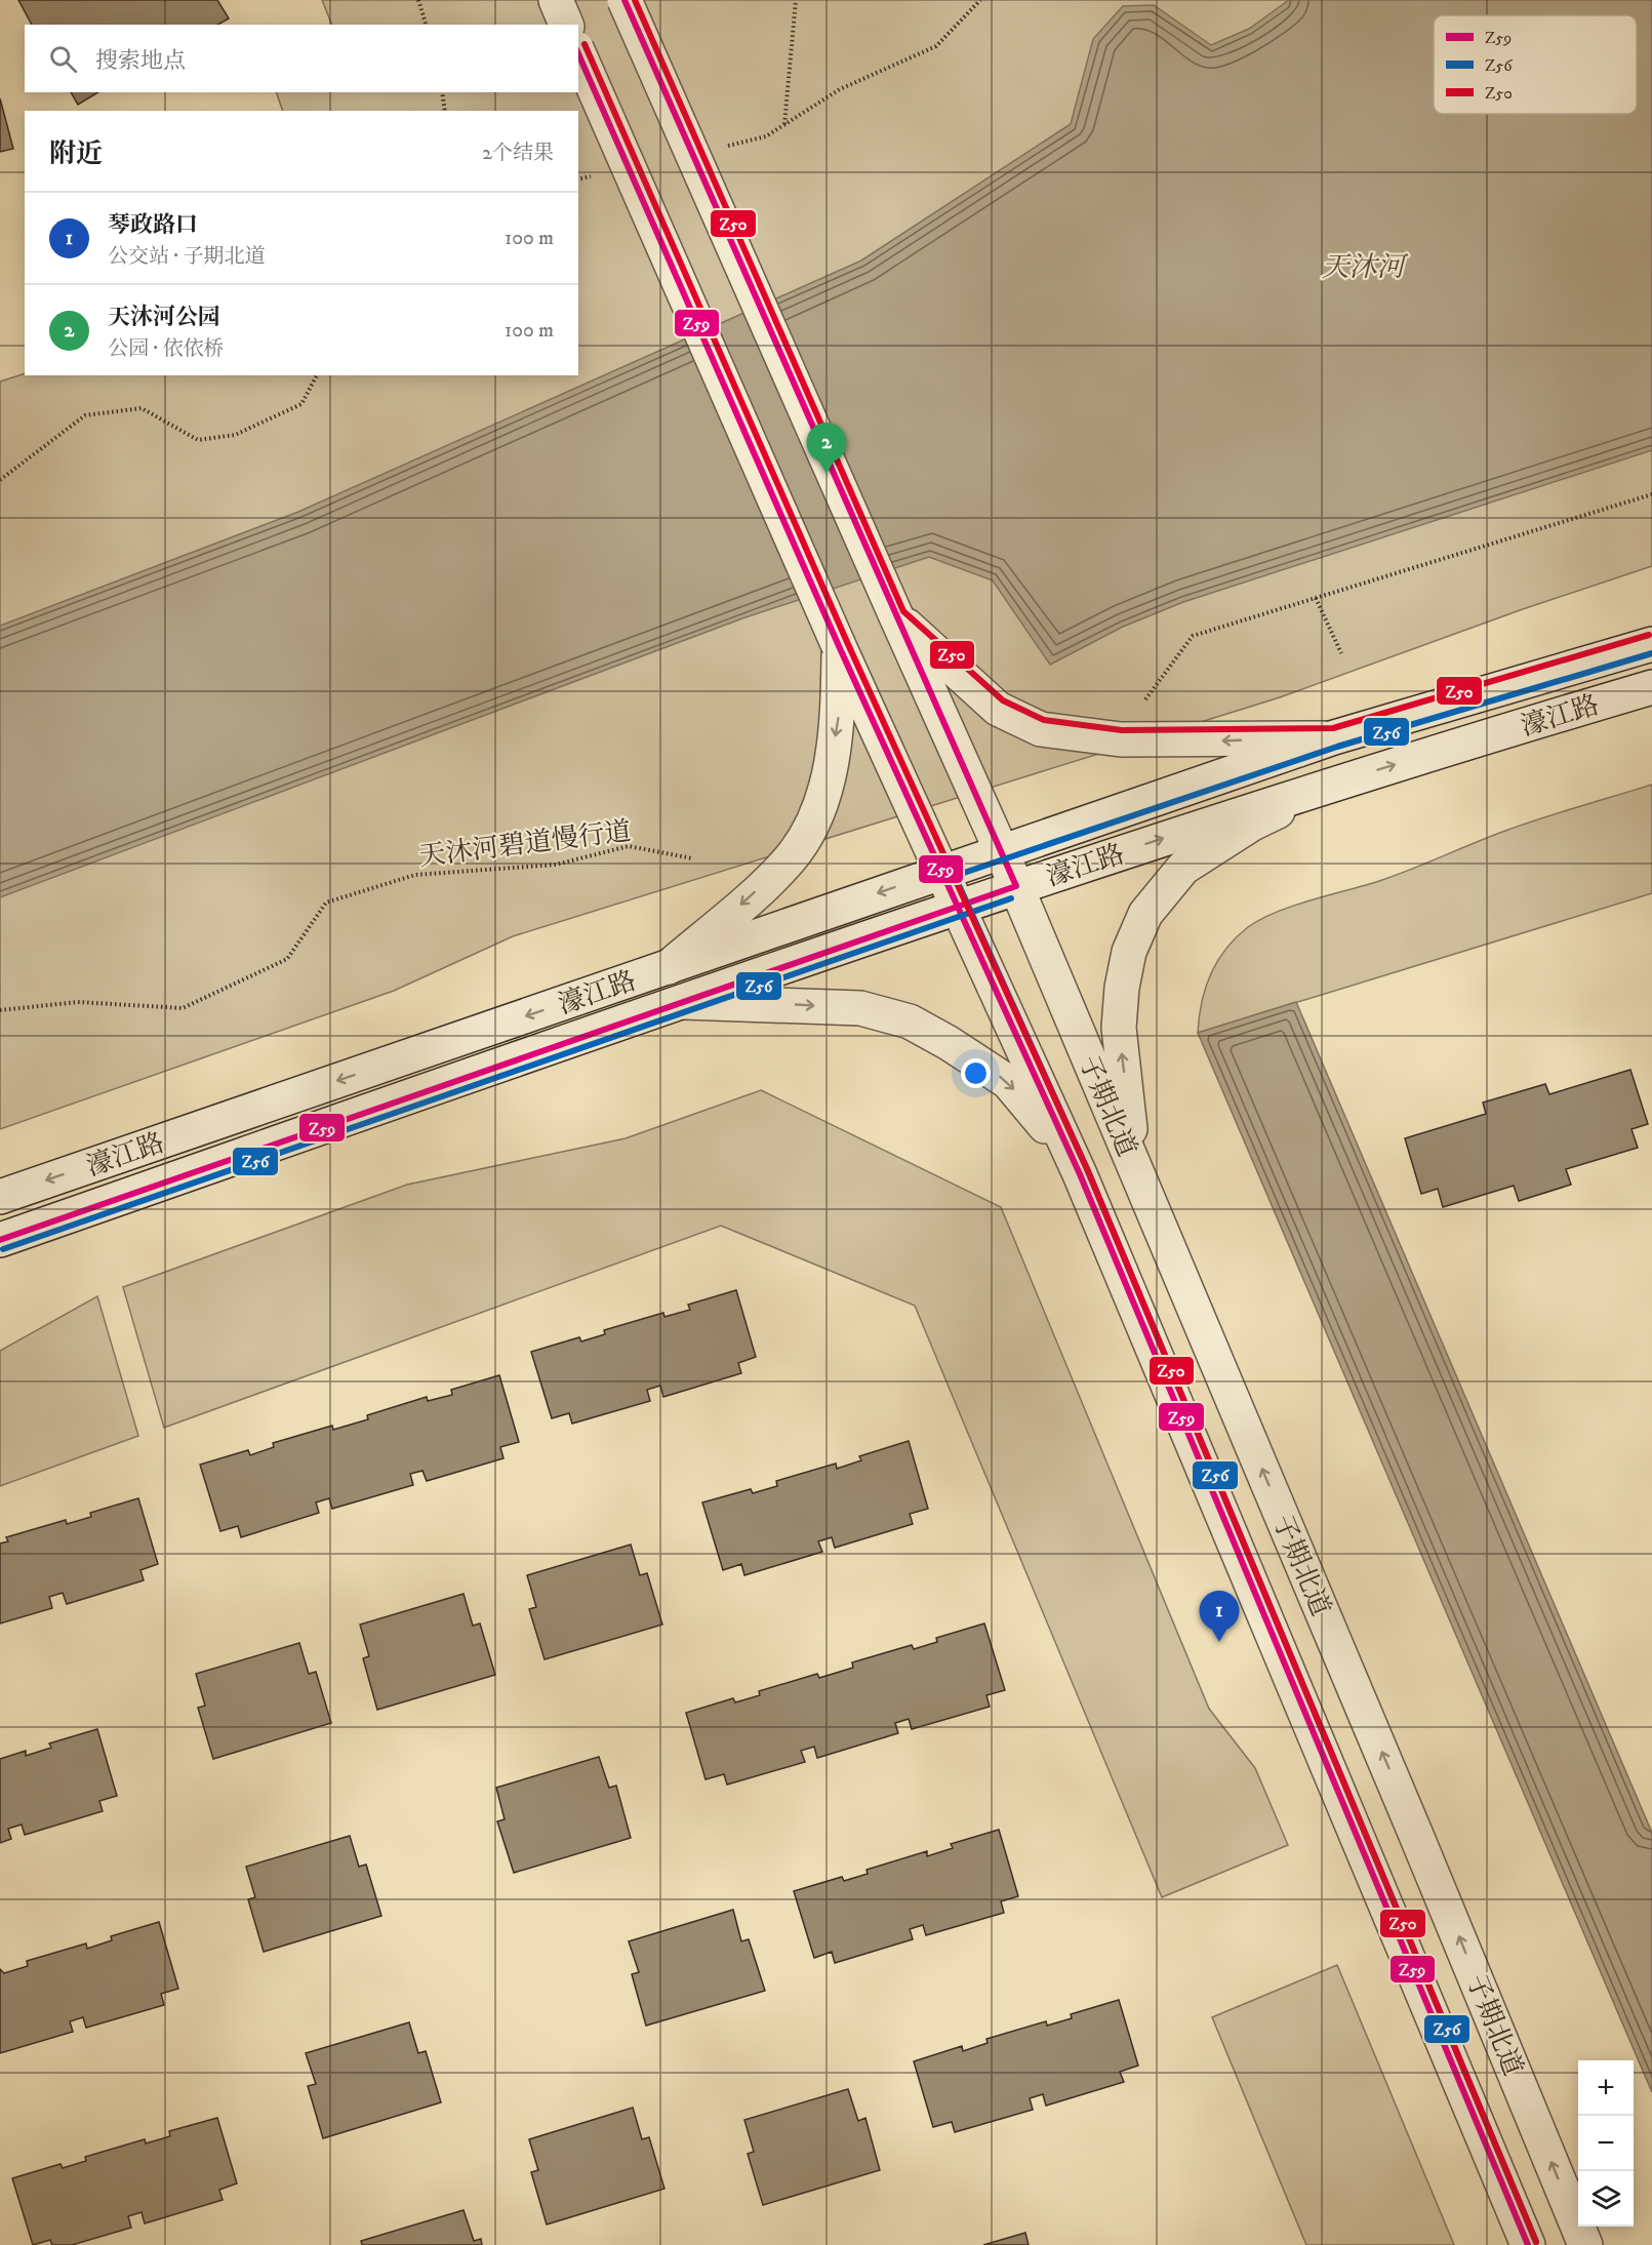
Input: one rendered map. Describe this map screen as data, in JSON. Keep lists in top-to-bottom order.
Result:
{
  "streets": {
    "street": ["濠江路", "子期北道"],
    "path": ["天沐河碧道慢行道"]
  },
  "crossings": [
    ["濠江路", "子期北道"]
  ],
  "water": ["天沐河"],
  "lines": ["transit line Z59", "transit line Z50", "transit line Z56"],
  "legend": ["Z59", "Z56", "Z50"],
  "page": {
    "search": "搜索地点",
    "heading": ["附近", "2个结果"],
    "list": [
      {
        "mark": "1",
        "name": "琴政路口",
        "note": "公交站 · 子期北道",
        "value": "100 m"
      },
      {
        "mark": "2",
        "name": "天沐河公园",
        "note": "公园 · 依依桥",
        "value": "100 m"
      }
    ],
    "pins": ["2", "1"],
    "map_buttons": ["+", "−"]
  }
}
